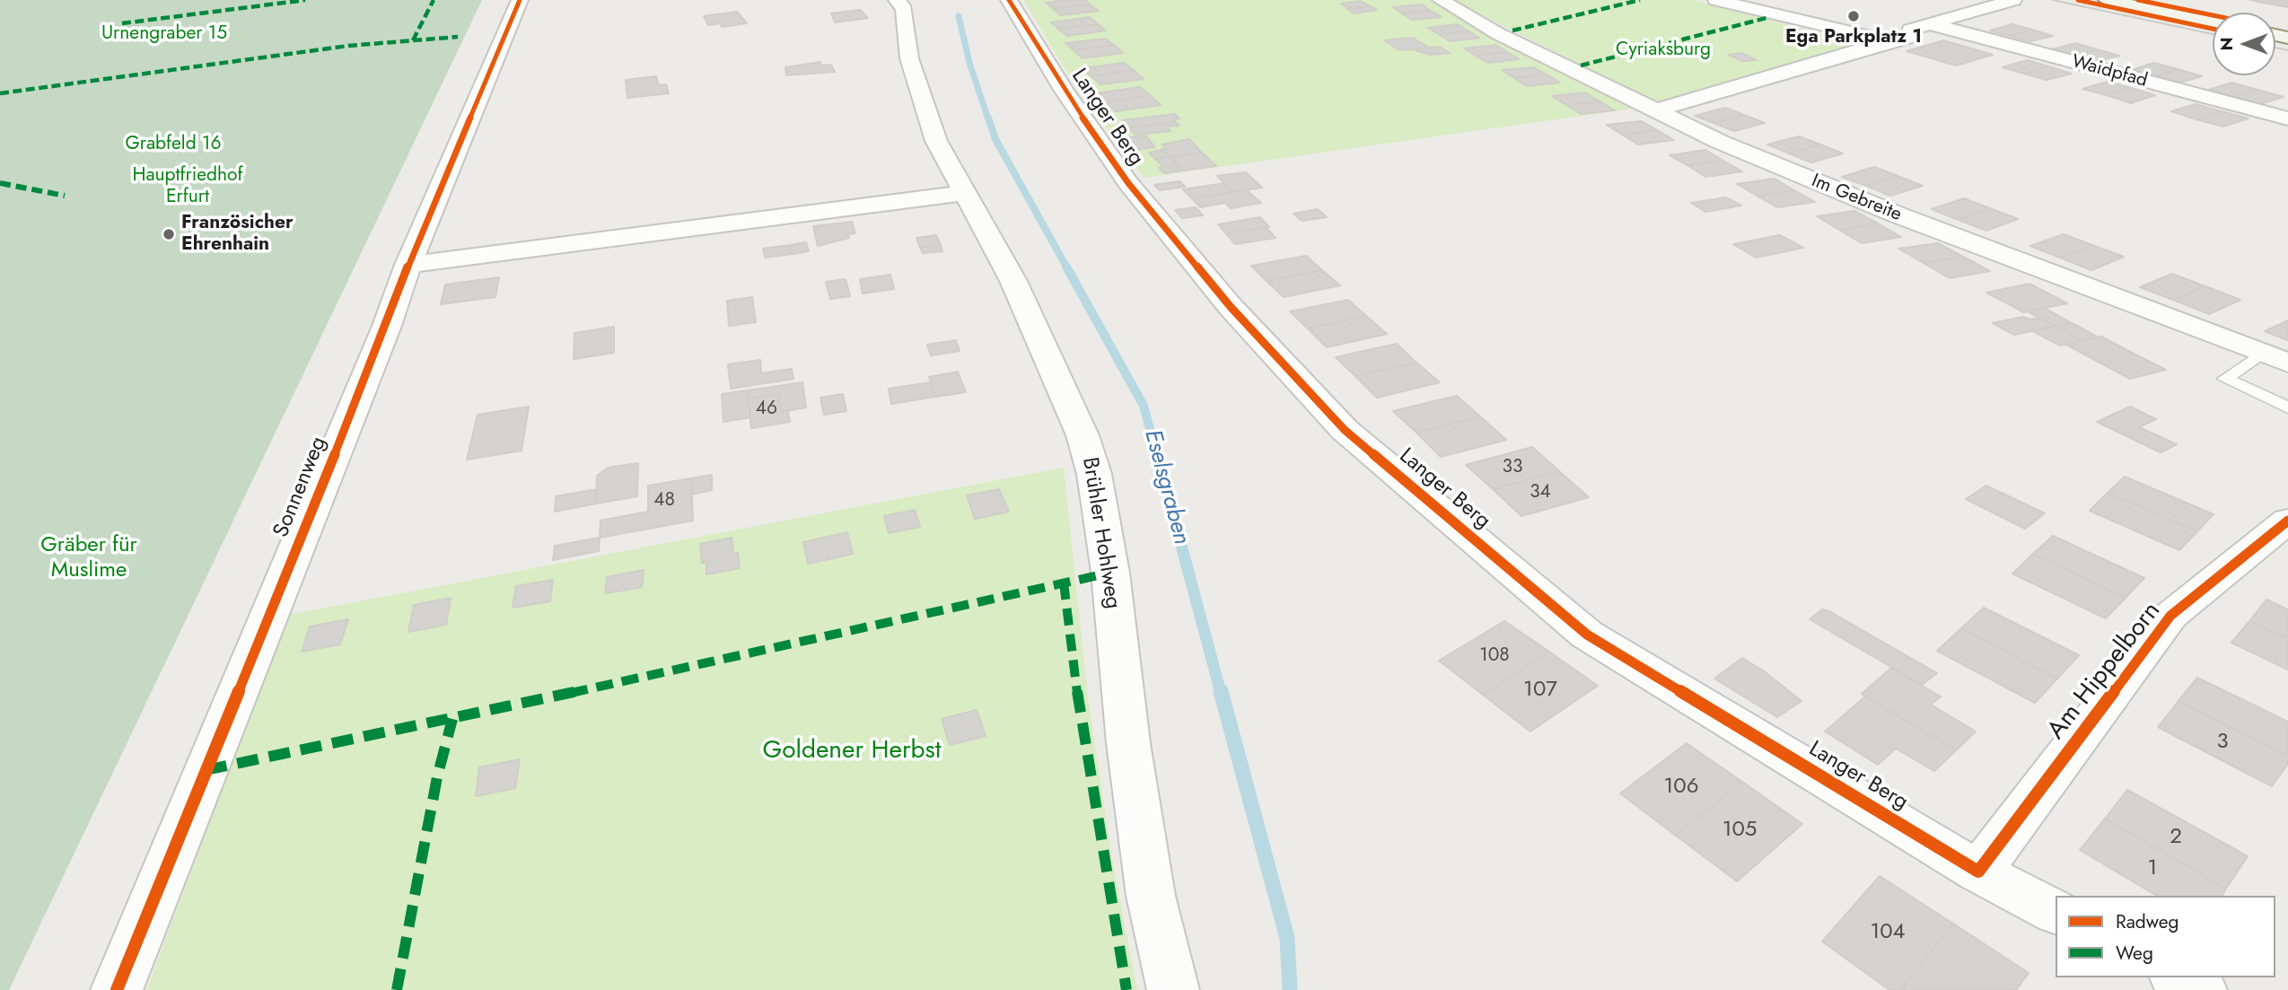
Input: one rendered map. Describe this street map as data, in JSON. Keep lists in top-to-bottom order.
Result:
{
  "streets": {
    "street": [
      "Waidpfad",
      "Langer Berg",
      "Im Gebreite",
      "Sonnenweg",
      "Brühler Hohlweg",
      "Am Hippelborn"
    ]
  },
  "crossings": [
    ["Langer Berg", "Am Hippelborn"]
  ],
  "water": ["Eselsgraben"],
  "parks": [
    "Urnengraber 15",
    "Cyriaksburg",
    "Grabfeld 16",
    "Hauptfriedhof Erfurt",
    "Gräber für Muslime",
    "Goldener Herbst"
  ],
  "places": ["Ega Parkplatz 1", "Französicher Ehrenhain"],
  "house_numbers": [
    "46",
    "33",
    "34",
    "48",
    "108",
    "107",
    "3",
    "106",
    "105",
    "2",
    "1",
    "104"
  ],
  "legend": ["Radweg", "Weg"],
  "north": "left"
}
